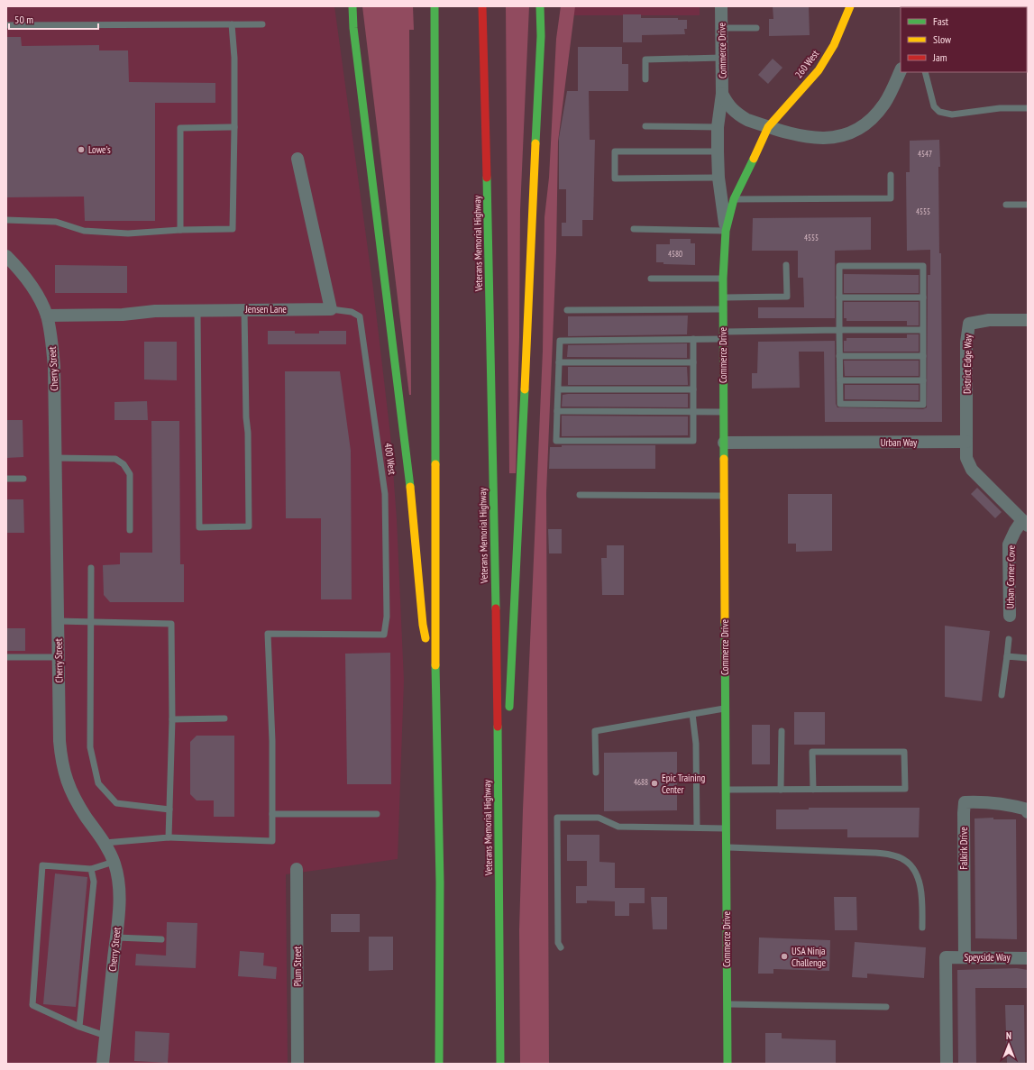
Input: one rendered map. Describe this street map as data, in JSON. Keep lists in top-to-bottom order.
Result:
{
  "streets": {
    "main road": ["Commerce Drive", "260 West", "Veterans Memorial Highway"],
    "street": [
      "Jensen Lane",
      "District Edge Way",
      "Cherry Street",
      "Urban Way",
      "Urban Corner Cove",
      "Falkirk Drive",
      "Speyside Way",
      "Plum Street"
    ],
    "lane": ["400 West"]
  },
  "crossings": [
    ["Commerce Drive", "260 West"],
    ["Commerce Drive", "Urban Way"],
    ["Jensen Lane", "Cherry Street"],
    ["Jensen Lane", "400 West"],
    ["District Edge Way", "Urban Way"],
    ["Falkirk Drive", "Speyside Way"]
  ],
  "places": ["Lowe's", "Epic Training Center", "USA Ninja Challenge"],
  "house_numbers": [
    "4547",
    "4555",
    "4555",
    "4580",
    "4688"
  ],
  "legend": ["Fast", "Slow", "Jam"],
  "scale_bar": "50 m",
  "north": "top"
}
